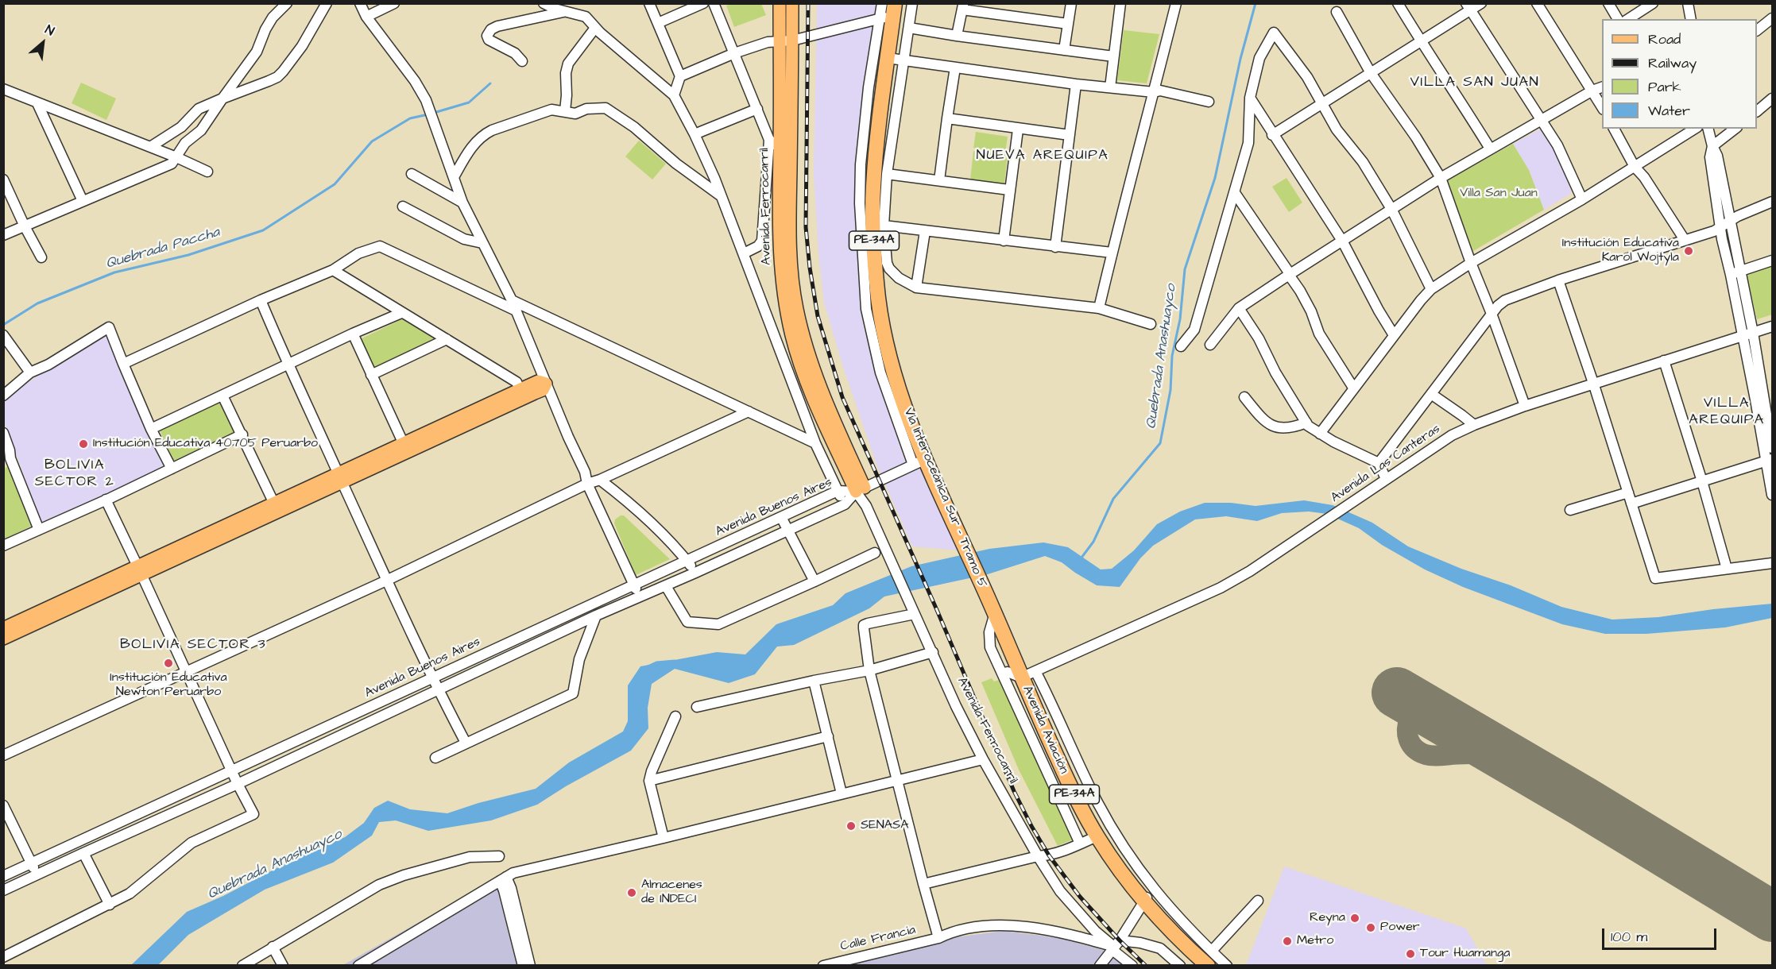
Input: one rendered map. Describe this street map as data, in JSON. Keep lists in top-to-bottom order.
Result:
{
  "streets": {
    "highway": ["PE-34A", "Vía Interoceánica Sur - Tramo 5", "Avenida Aviación"],
    "main road": ["Avenida Ferrocarril"],
    "street": ["Avenida Las Canteras", "Avenida Buenos Aires", "Calle Francia"]
  },
  "crossings": [
    ["Avenida Ferrocarril", "Avenida Buenos Aires"],
    ["Avenida Ferrocarril", "Calle Francia"],
    ["Avenida Las Canteras", "Avenida Aviación"],
    ["Vía Interoceánica Sur - Tramo 5", "Avenida Aviación"]
  ],
  "districts": [
    "VILLA SAN JUAN",
    "NUEVA AREQUIPA",
    "VILLA AREQUIPA",
    "BOLIVIA SECTOR 2",
    "BOLIVIA SECTOR 3"
  ],
  "water": ["Quebrada Paccha", "Quebrada Anashuayco"],
  "parks": ["Villa San Juan"],
  "places": [
    "Institución Educativa Karol Wojtyla",
    "Institución Educativa 40705 Peruarbo",
    "Institución Educativa Newton Peruarbo",
    "SENASA",
    "Almacenes de INDECI",
    "Reyna",
    "Power",
    "Metro",
    "Tour Huamanga"
  ],
  "legend": [
    "Road",
    "Railway",
    "Park",
    "Water"
  ],
  "scale_bar": "100 m",
  "north": "top right"
}
